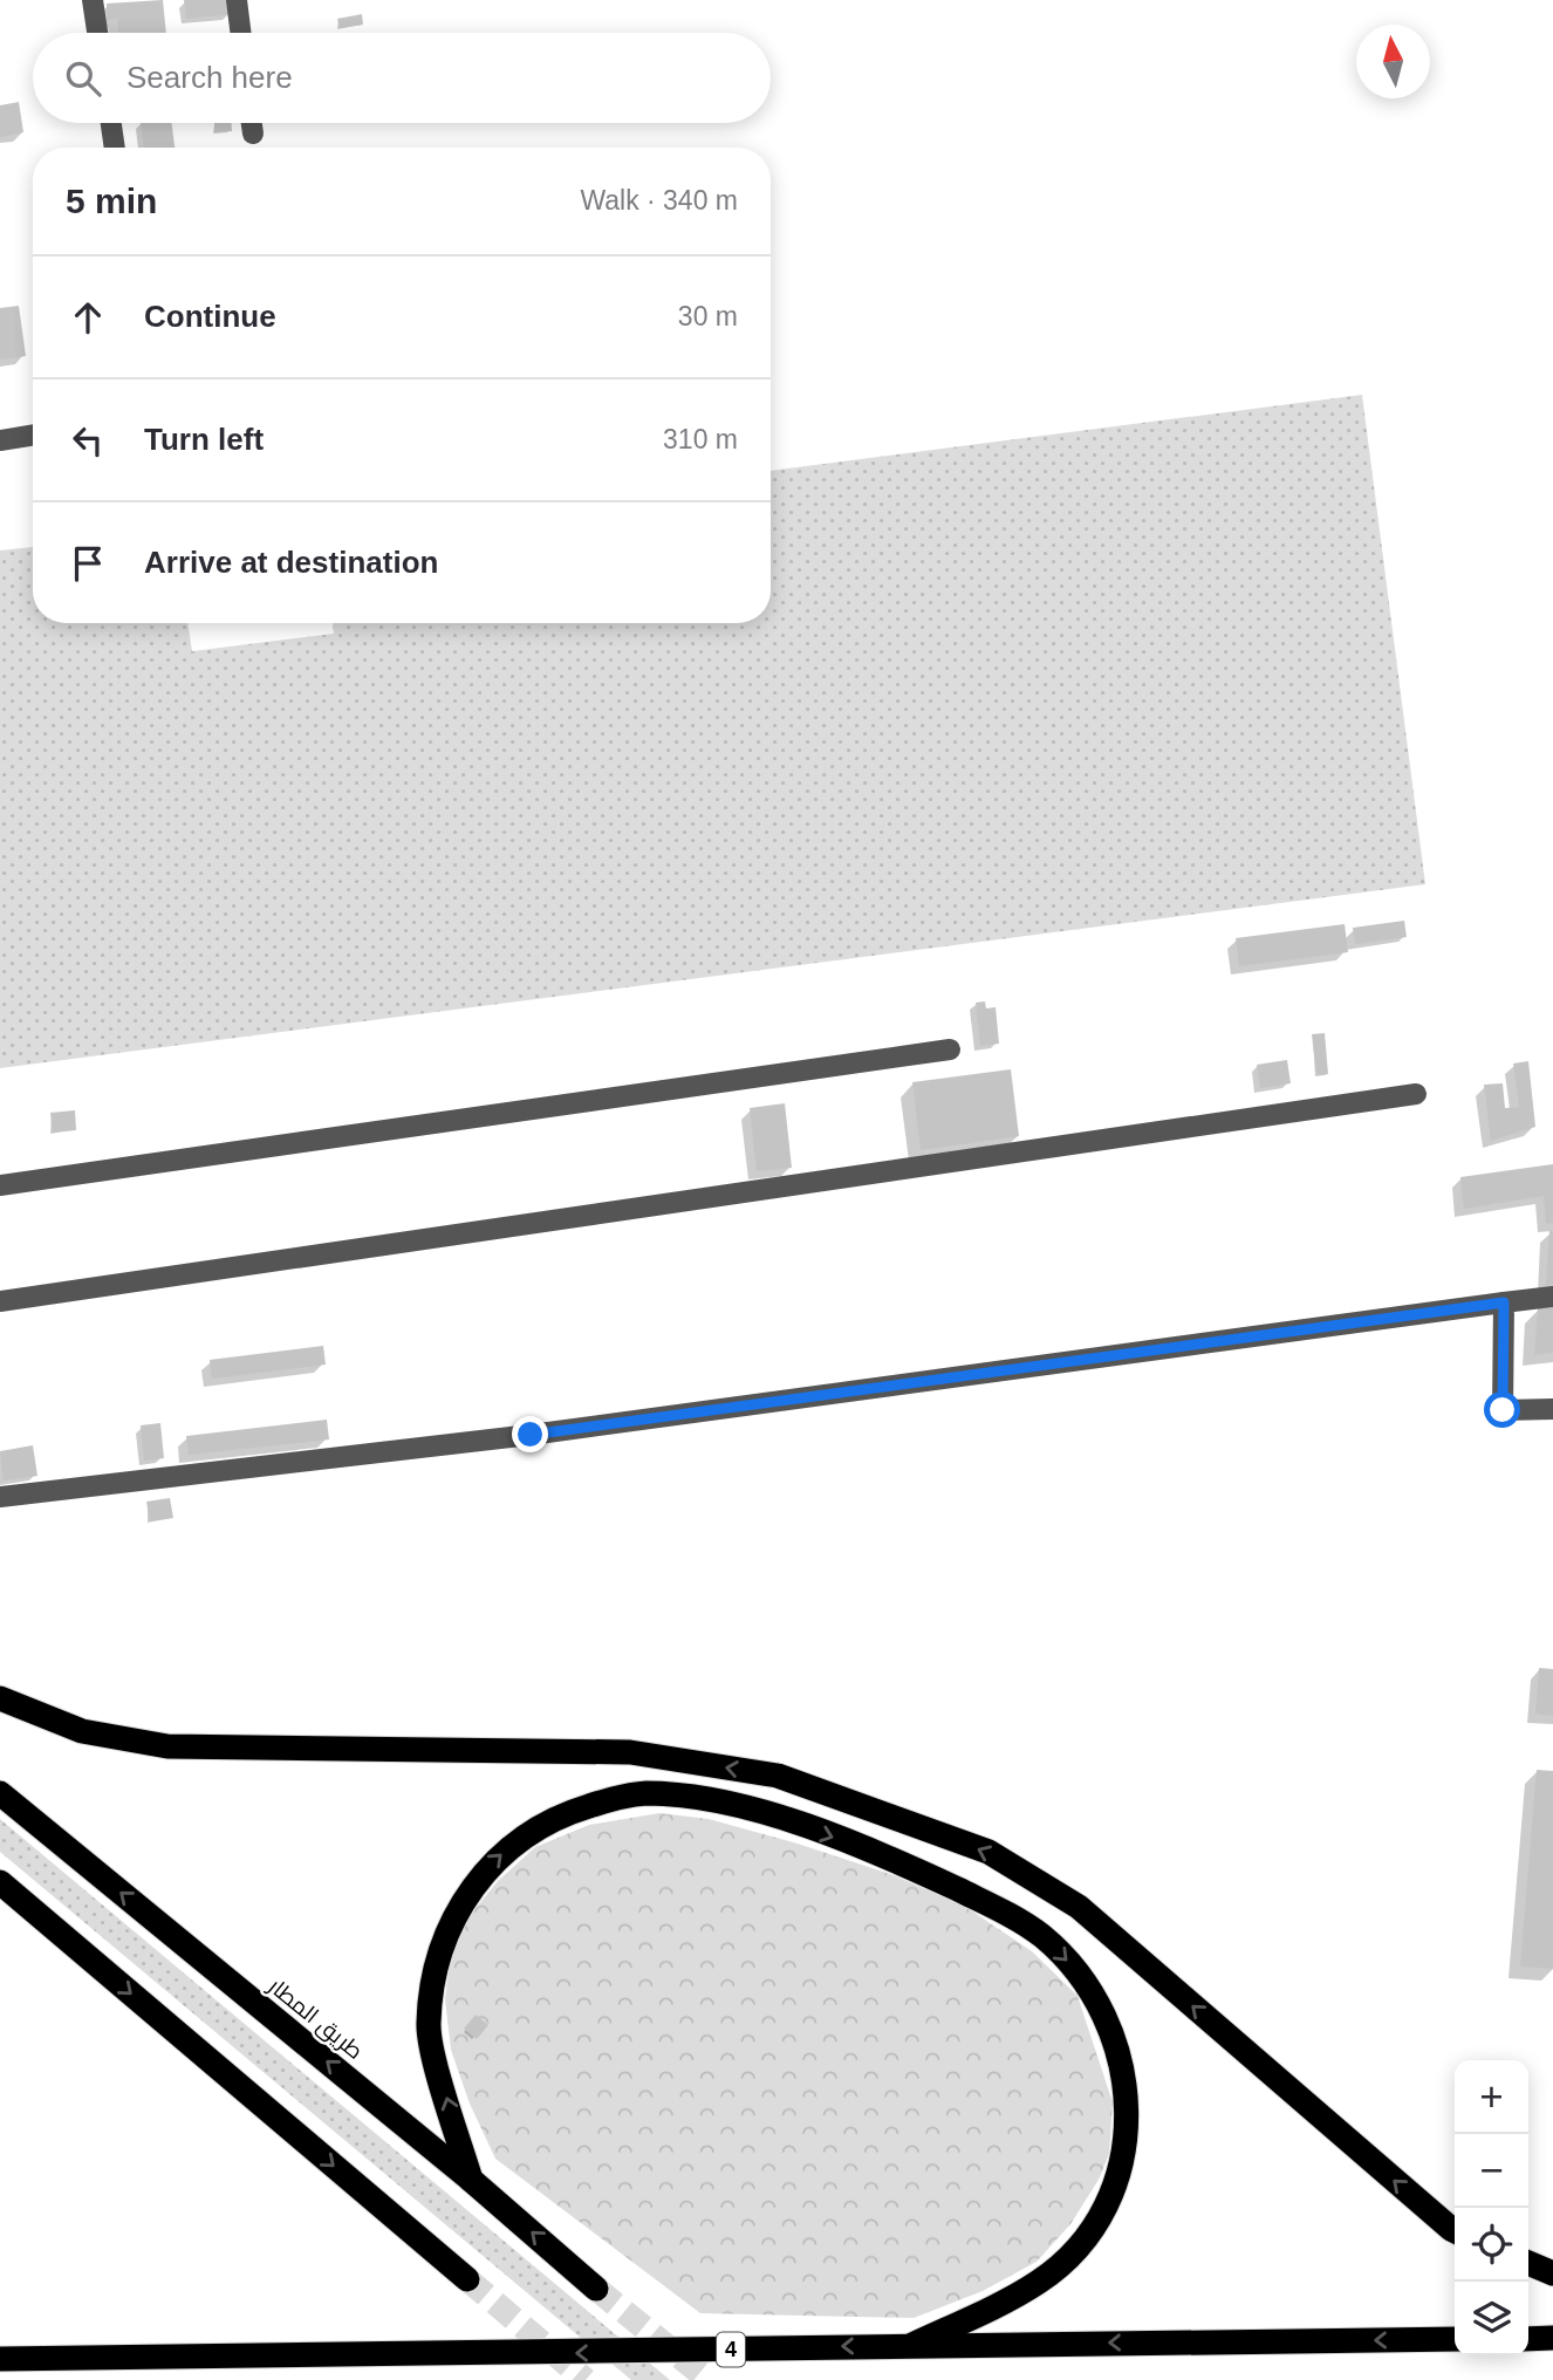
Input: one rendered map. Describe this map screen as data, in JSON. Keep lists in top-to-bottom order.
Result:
{
  "streets": {
    "highway": ["طريق المطار", "4"]
  },
  "north": "top",
  "page": {
    "search": "Search here",
    "heading": ["5 min", "Walk · 340 m"],
    "list": [
      ["Continue", "30 m"],
      ["Turn left", "310 m"],
      "Arrive at destination"
    ],
    "map_buttons": ["+", "−"]
  }
}
